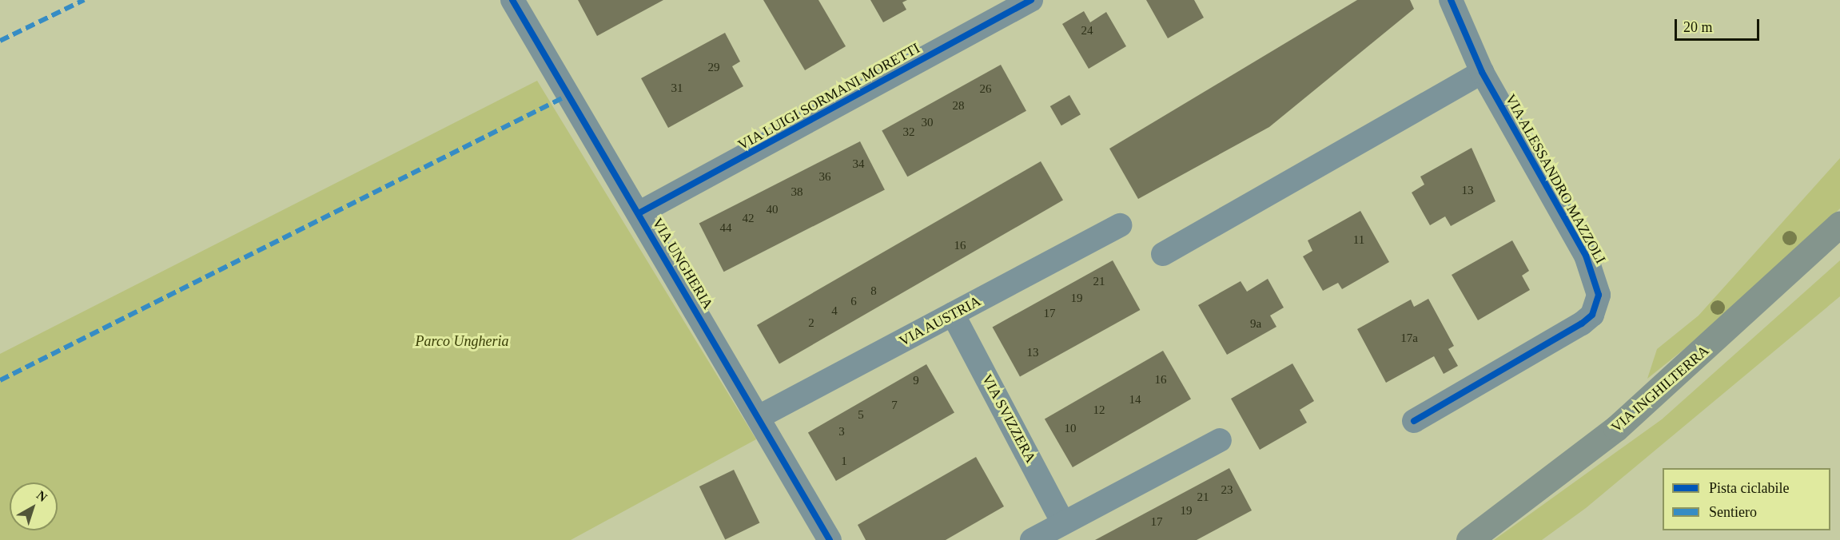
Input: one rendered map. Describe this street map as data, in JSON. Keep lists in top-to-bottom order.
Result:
{
  "streets": {
    "main road": ["VIA INGHILTERRA"],
    "street": [
      "VIA LUIGI SORMANI MORETTI",
      "VIA ALESSANDRO MAZZOLI",
      "VIA UNGHERIA",
      "VIA AUSTRIA",
      "VIA SVIZZERA"
    ]
  },
  "crossings": [
    ["VIA LUIGI SORMANI MORETTI", "VIA UNGHERIA"],
    ["VIA UNGHERIA", "VIA AUSTRIA"],
    ["VIA AUSTRIA", "VIA SVIZZERA"]
  ],
  "parks": ["Parco Ungheria"],
  "house_numbers": [
    "24",
    "29",
    "31",
    "26",
    "28",
    "30",
    "32",
    "34",
    "36",
    "13",
    "38",
    "40",
    "42",
    "44",
    "11",
    "16",
    "21",
    "8",
    "19",
    "6",
    "4",
    "17",
    "2",
    "9a",
    "17a",
    "13",
    "16",
    "9",
    "14",
    "7",
    "12",
    "5",
    "10",
    "3",
    "1",
    "23",
    "21",
    "19",
    "17"
  ],
  "legend": ["Pista ciclabile", "Sentiero"],
  "scale_bar": "20 m",
  "north": "top right"
}
